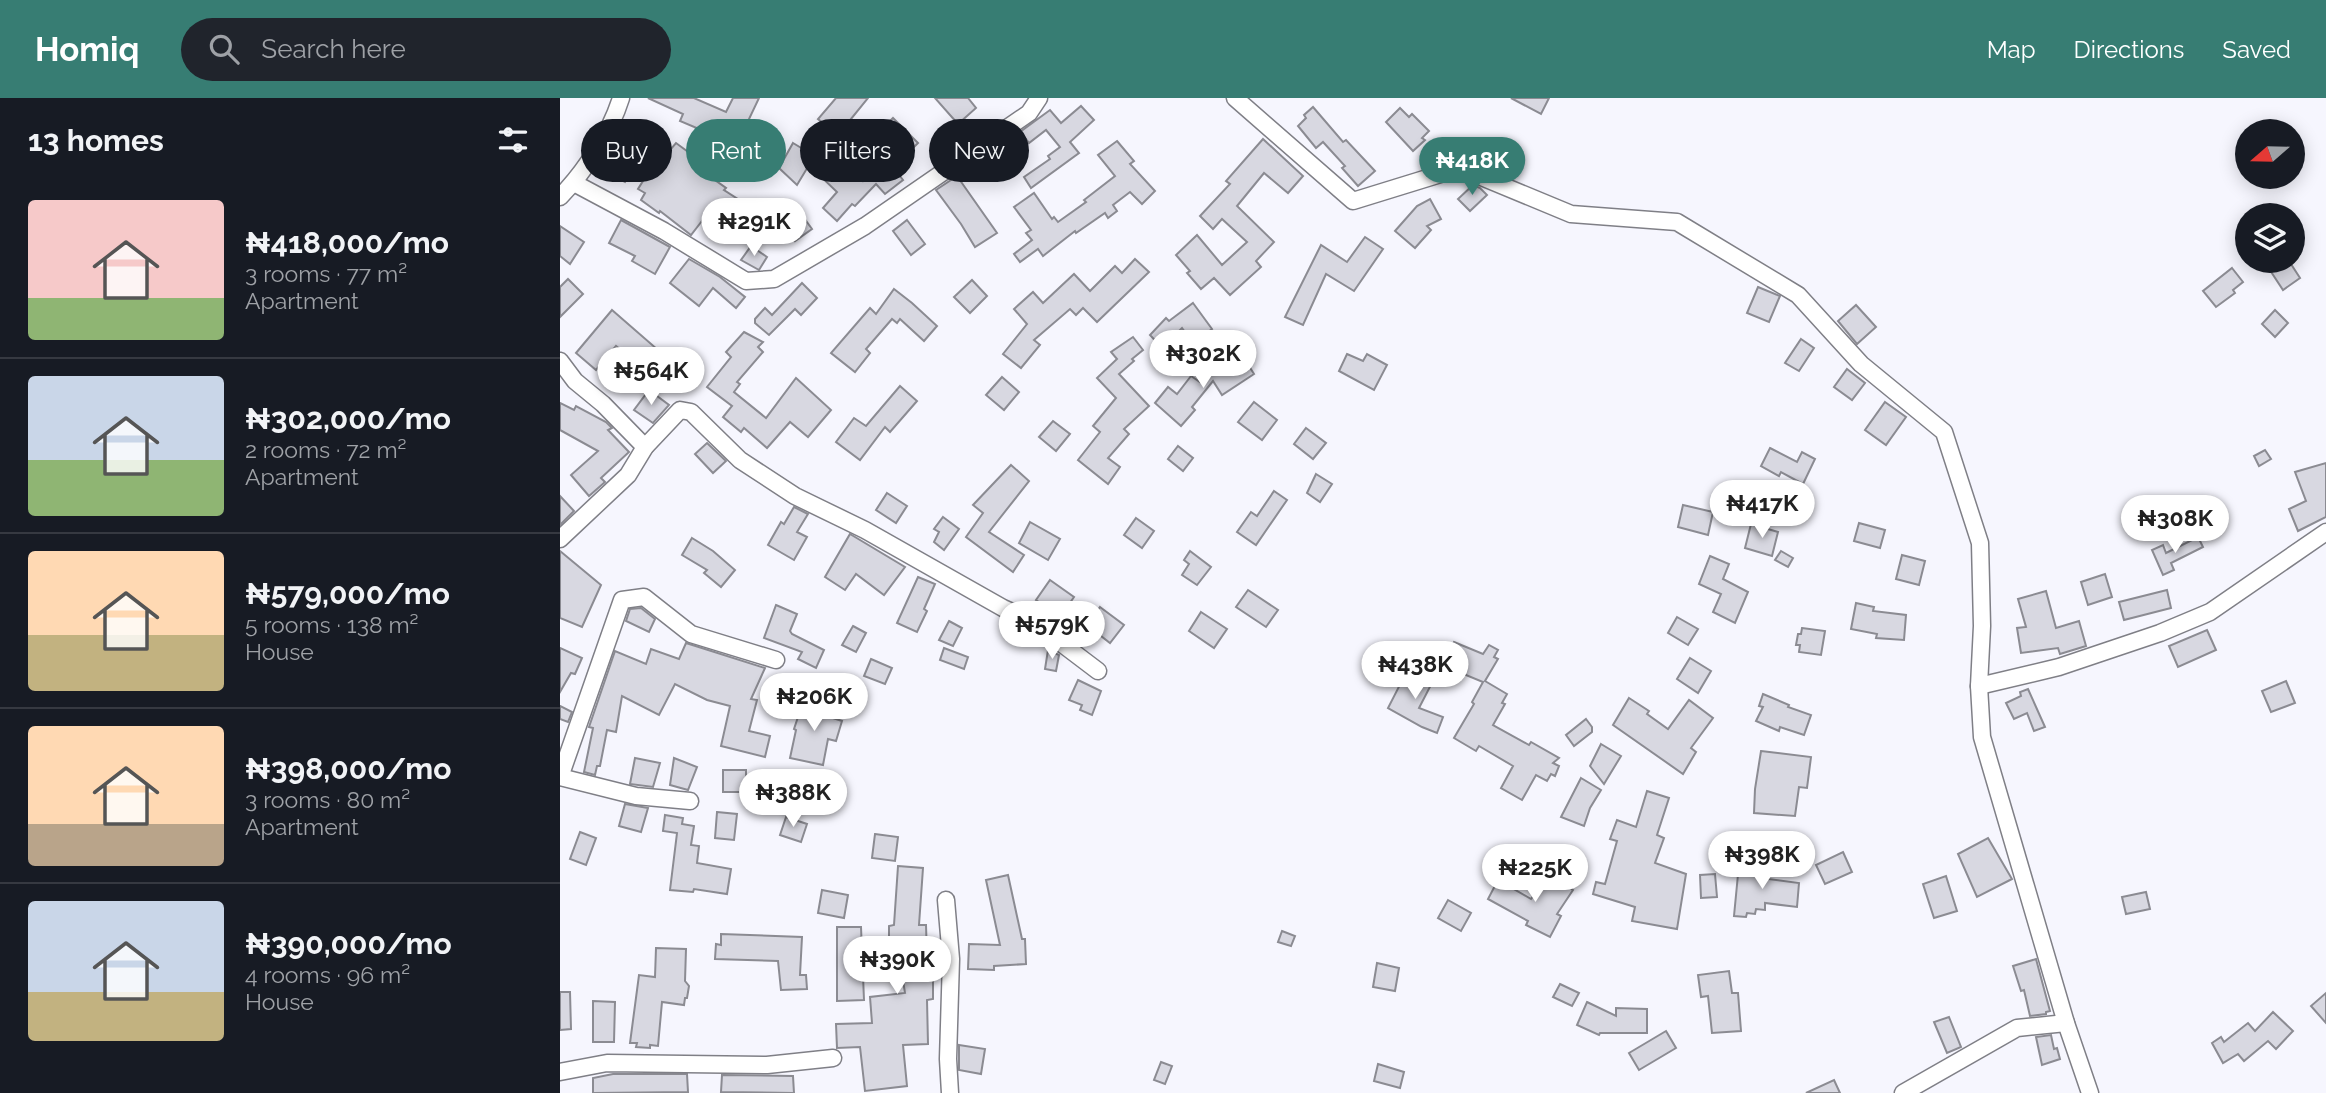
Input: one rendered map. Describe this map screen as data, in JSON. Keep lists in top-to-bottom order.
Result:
{
  "north": "left",
  "page": {
    "header": "Homiq",
    "search": "Search here",
    "nav": ["Map", "Directions", "Saved"],
    "heading": "13 homes",
    "chip": [
      "Buy",
      "Rent",
      "Filters",
      "New"
    ],
    "price": [
      "₦418K",
      "₦291K",
      "₦302K",
      "₦564K",
      "₦417K",
      "₦308K",
      "₦579K",
      "₦438K",
      "₦206K",
      "₦388K",
      "₦398K",
      "₦225K",
      "₦390K"
    ],
    "list": [
      {
        "name": "₦418,000/mo",
        "note": "3 rooms · 77 m² · Apartment"
      },
      {
        "name": "₦302,000/mo",
        "note": "2 rooms · 72 m² · Apartment"
      },
      {
        "name": "₦579,000/mo",
        "note": "5 rooms · 138 m² · House"
      },
      {
        "name": "₦398,000/mo",
        "note": "3 rooms · 80 m² · Apartment"
      },
      {
        "name": "₦390,000/mo",
        "note": "4 rooms · 96 m² · House"
      }
    ]
  }
}
